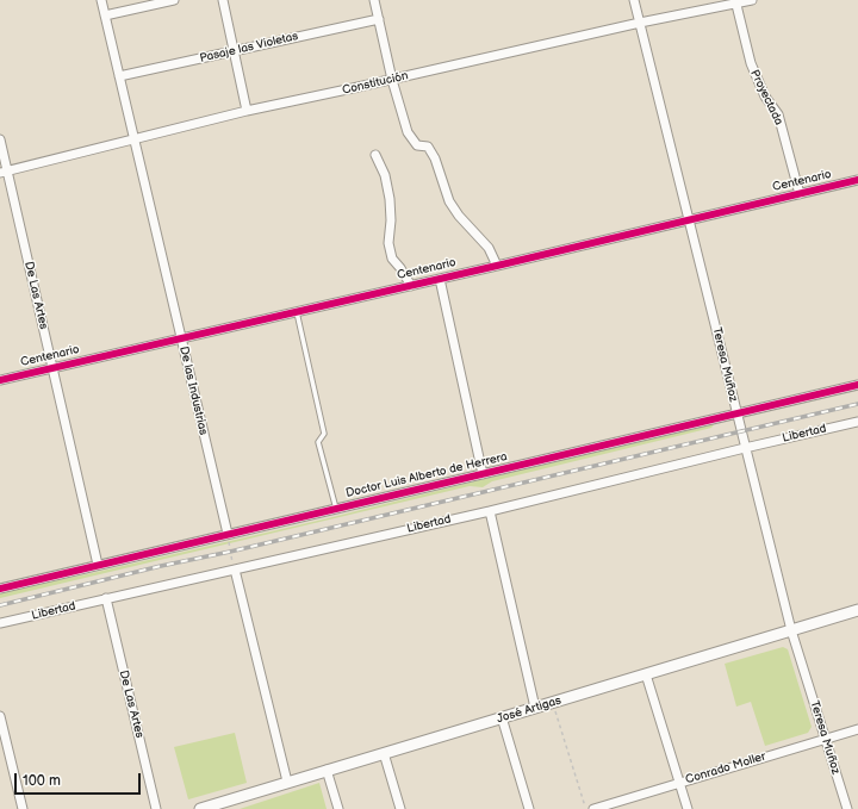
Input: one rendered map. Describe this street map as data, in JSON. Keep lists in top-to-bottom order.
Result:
{
  "streets": {
    "street": [
      "Pasaje las Violetas",
      "Constitución",
      "Proyectada",
      "Centenario",
      "De Las Artes",
      "Teresa Muñoz",
      "De las Industrias",
      "Libertad",
      "Doctor Luis Alberto de Herrera",
      "José Artigas",
      "Conrado Moller"
    ]
  },
  "crossings": [
    ["Pasaje las Violetas", "De las Industrias"],
    ["Constitución", "Proyectada"],
    ["Constitución", "De Las Artes"],
    ["Constitución", "Teresa Muñoz"],
    ["Constitución", "De las Industrias"],
    ["Proyectada", "Centenario"],
    ["Centenario", "De Las Artes"],
    ["Centenario", "Teresa Muñoz"],
    ["Centenario", "De las Industrias"],
    ["De Las Artes", "Libertad"],
    ["De Las Artes", "Doctor Luis Alberto de Herrera"],
    ["Teresa Muñoz", "Libertad"],
    ["Teresa Muñoz", "Doctor Luis Alberto de Herrera"],
    ["Teresa Muñoz", "José Artigas"],
    ["Teresa Muñoz", "Conrado Moller"],
    ["De las Industrias", "Doctor Luis Alberto de Herrera"]
  ],
  "scale_bar": "100 m"
}
